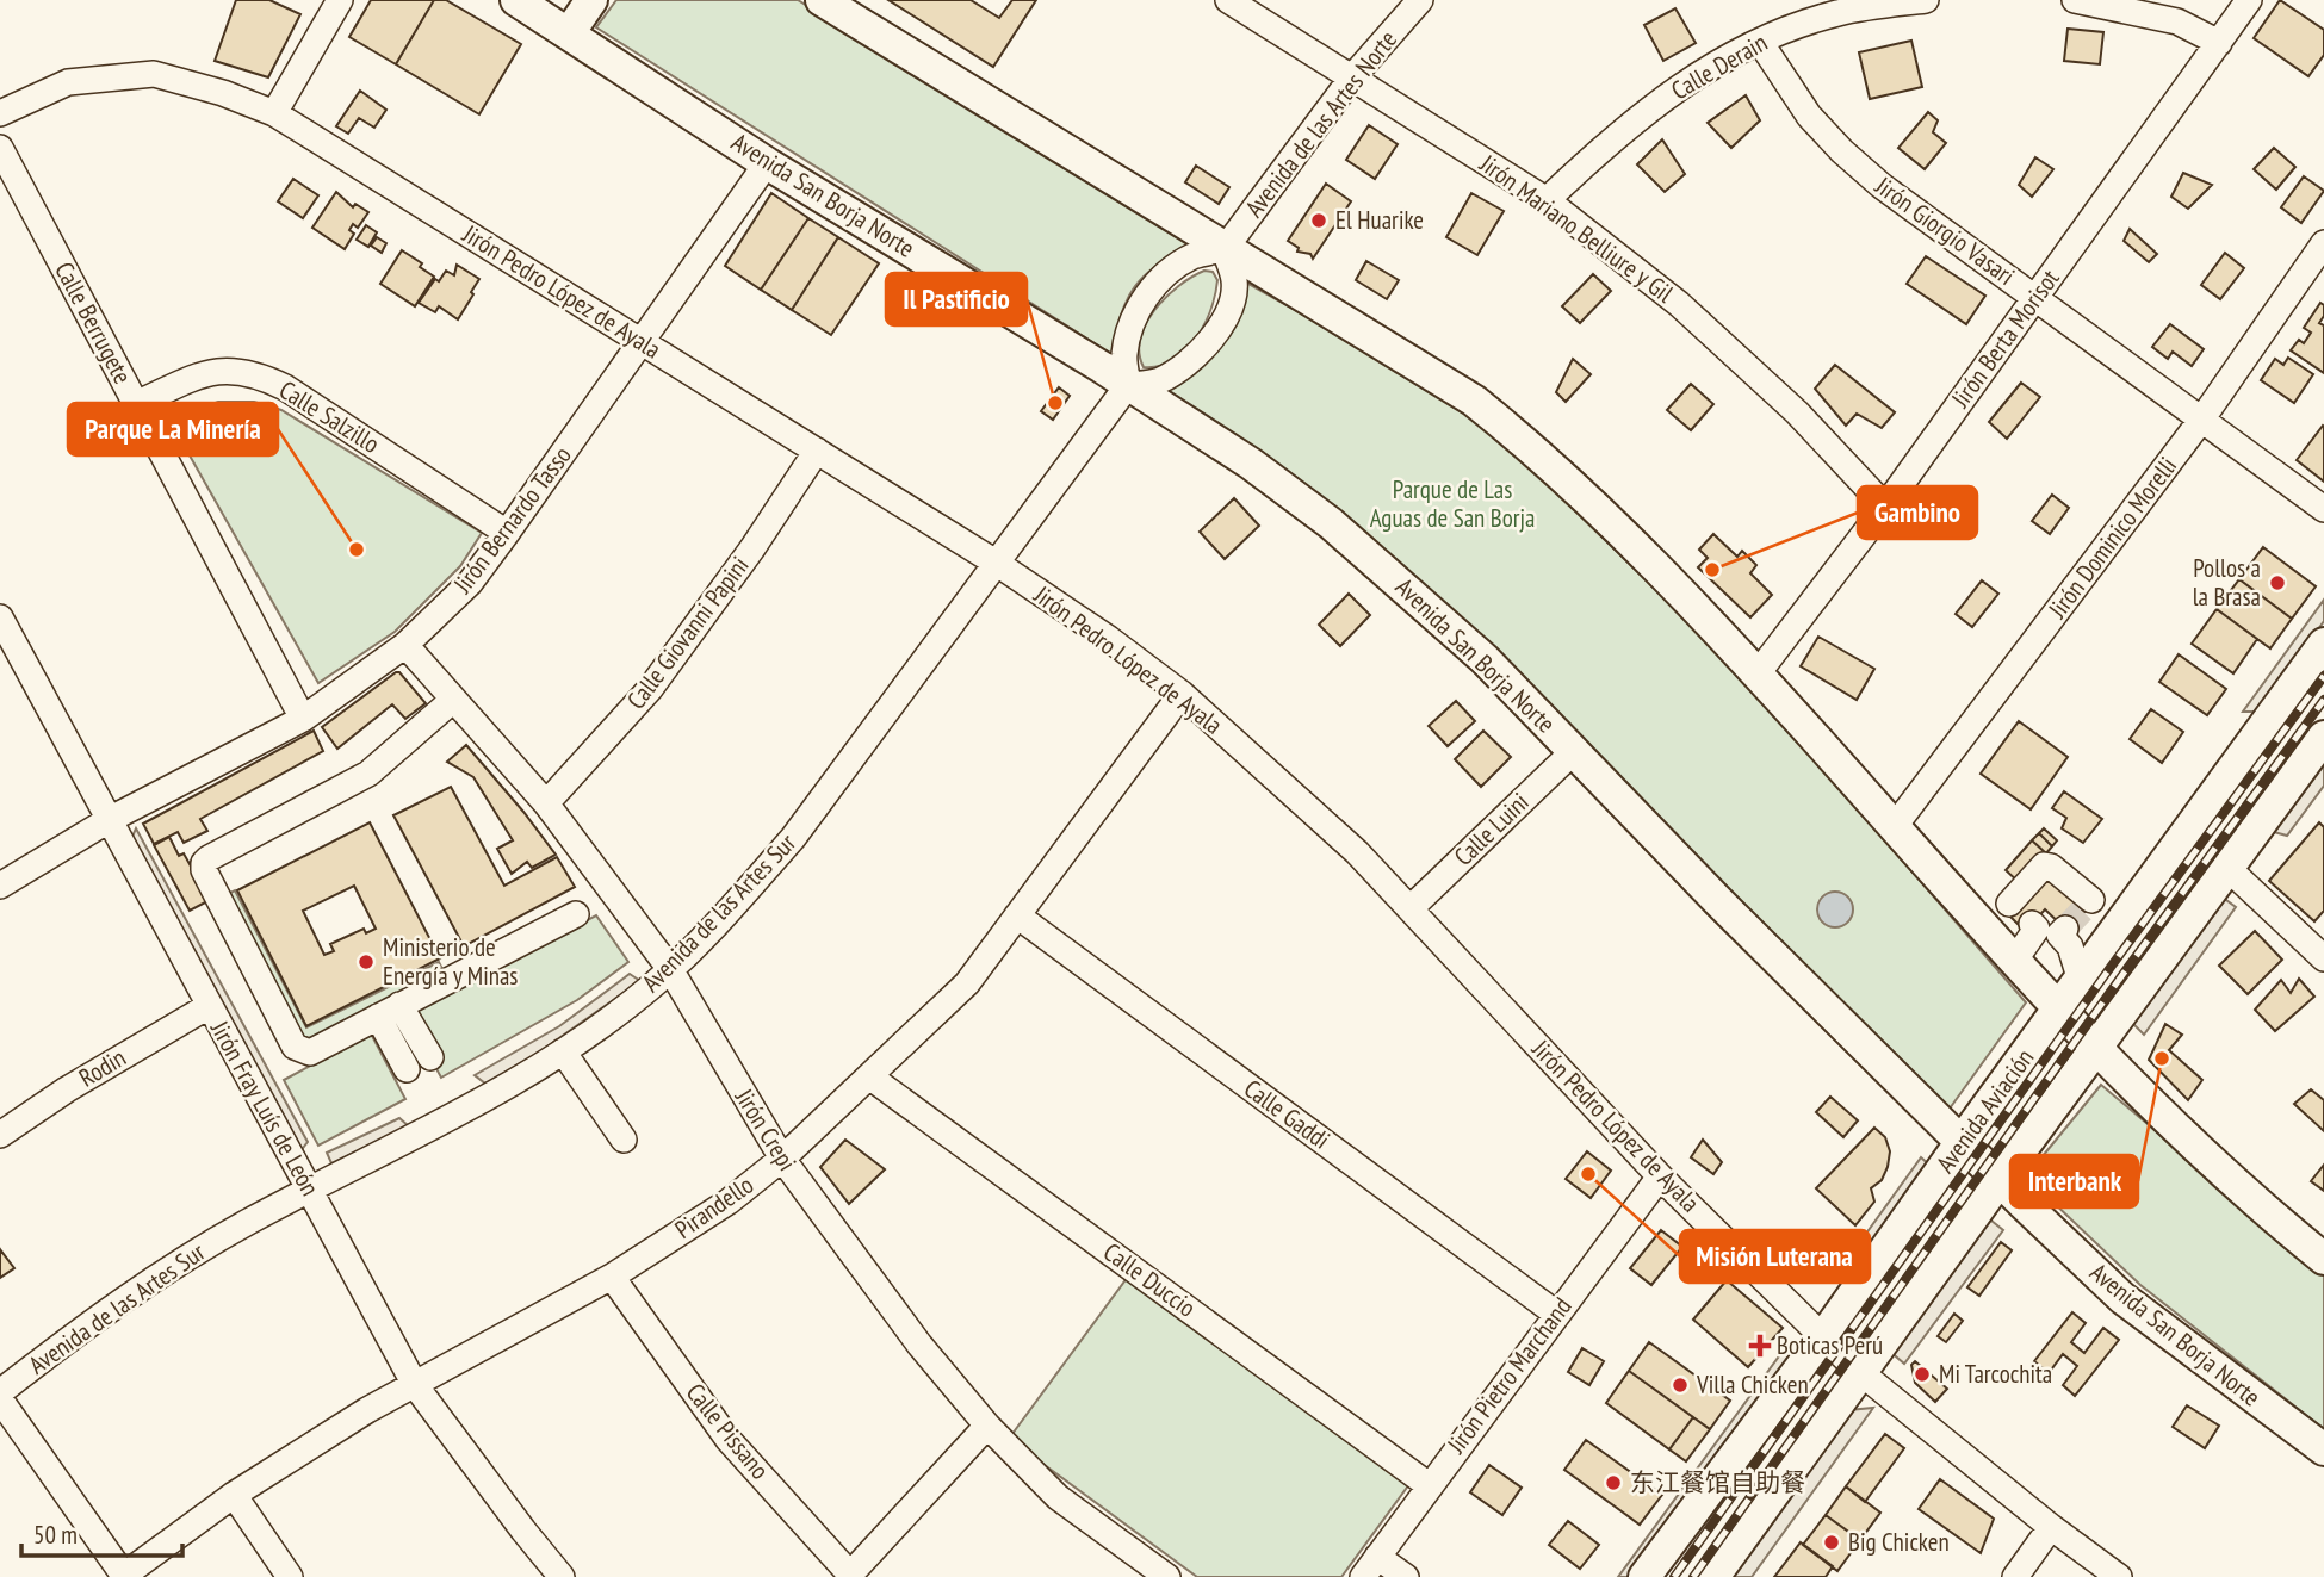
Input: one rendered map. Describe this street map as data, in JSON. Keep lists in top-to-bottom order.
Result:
{
  "streets": {
    "main road": ["Avenida San Borja Norte", "Avenida Aviación"],
    "street": [
      "Calle Derain",
      "Avenida de las Artes Norte",
      "Jirón Mariano Belliure y Gil",
      "Jirón Giorgio Vasari",
      "Jirón Pedro López de Ayala",
      "Calle Berrugete",
      "Jirón Berta Morisot",
      "Calle Salzillo",
      "Jirón Bernardo Tasso",
      "Jirón Dominico Morelli",
      "Calle Giovanni Papini",
      "Calle Luini",
      "Avenida de las Artes Sur",
      "Rodin",
      "Jirón Fray Luís de León",
      "Calle Gaddi",
      "Jirón Crepi",
      "Pirandello",
      "Calle Duccio",
      "Jirón Pietro Marchand",
      "Calle Pissano"
    ]
  },
  "crossings": [
    ["Calle Derain", "Jirón Mariano Belliure y Gil"],
    ["Calle Derain", "Jirón Giorgio Vasari"],
    ["Avenida de las Artes Norte", "Jirón Mariano Belliure y Gil"],
    ["Avenida San Borja Norte", "Jirón Bernardo Tasso"],
    ["Avenida San Borja Norte", "Calle Luini"],
    ["Avenida San Borja Norte", "Avenida de las Artes Sur"],
    ["Avenida San Borja Norte", "Avenida Aviación"],
    ["Jirón Mariano Belliure y Gil", "Jirón Berta Morisot"],
    ["Jirón Giorgio Vasari", "Jirón Berta Morisot"],
    ["Jirón Giorgio Vasari", "Jirón Dominico Morelli"],
    ["Jirón Pedro López de Ayala", "Jirón Bernardo Tasso"],
    ["Jirón Pedro López de Ayala", "Calle Giovanni Papini"],
    ["Jirón Pedro López de Ayala", "Calle Luini"],
    ["Jirón Pedro López de Ayala", "Avenida de las Artes Sur"],
    ["Jirón Pedro López de Ayala", "Avenida Aviación"],
    ["Jirón Pedro López de Ayala", "Pirandello"],
    ["Jirón Pedro López de Ayala", "Jirón Pietro Marchand"],
    ["Calle Berrugete", "Calle Salzillo"],
    ["Calle Berrugete", "Jirón Bernardo Tasso"],
    ["Calle Salzillo", "Jirón Bernardo Tasso"],
    ["Jirón Bernardo Tasso", "Jirón Fray Luís de León"],
    ["Jirón Bernardo Tasso", "Jirón Crepi"],
    ["Calle Giovanni Papini", "Jirón Crepi"],
    ["Avenida de las Artes Sur", "Jirón Fray Luís de León"],
    ["Avenida de las Artes Sur", "Jirón Crepi"],
    ["Rodin", "Jirón Fray Luís de León"],
    ["Jirón Fray Luís de León", "Pirandello"],
    ["Calle Gaddi", "Pirandello"],
    ["Calle Gaddi", "Jirón Pietro Marchand"],
    ["Jirón Crepi", "Pirandello"],
    ["Pirandello", "Calle Duccio"],
    ["Pirandello", "Calle Pissano"],
    ["Calle Duccio", "Jirón Pietro Marchand"]
  ],
  "parks": ["Parque de Las Aguas de San Borja"],
  "places": {
    "other": [
      "El Huarike",
      "Il Pastificio",
      "Parque La Minería",
      "Gambino",
      "Pollos a la Brasa",
      "Ministerio de Energía y Minas",
      "Interbank",
      "Misión Luterana",
      "Mi Tarcochita",
      "Villa Chicken",
      "东江餐馆自助餐",
      "Big Chicken"
    ],
    "health": ["Boticas Perú"]
  },
  "scale_bar": "50 m"
}
